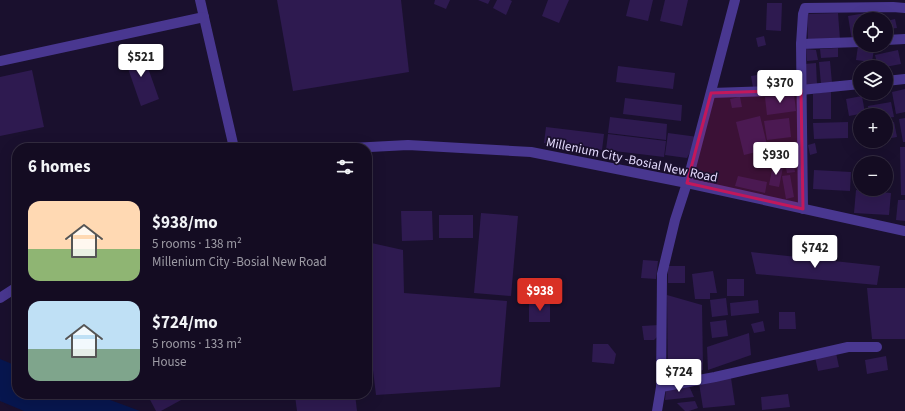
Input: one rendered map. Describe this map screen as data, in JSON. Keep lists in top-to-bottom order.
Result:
{
  "streets": {
    "street": ["Millenium City -Bosial New Road"]
  },
  "page": {
    "map_buttons": ["+", "−"],
    "price": [
      "$521",
      "$370",
      "$930",
      "$742",
      "$938",
      "$724"
    ],
    "heading": "6 homes",
    "list": [
      {
        "name": "$938/mo",
        "note": "5 rooms · 138 m² · Millenium City -Bosial New Road"
      },
      {
        "name": "$724/mo",
        "note": "5 rooms · 133 m² · House"
      }
    ]
  }
}
